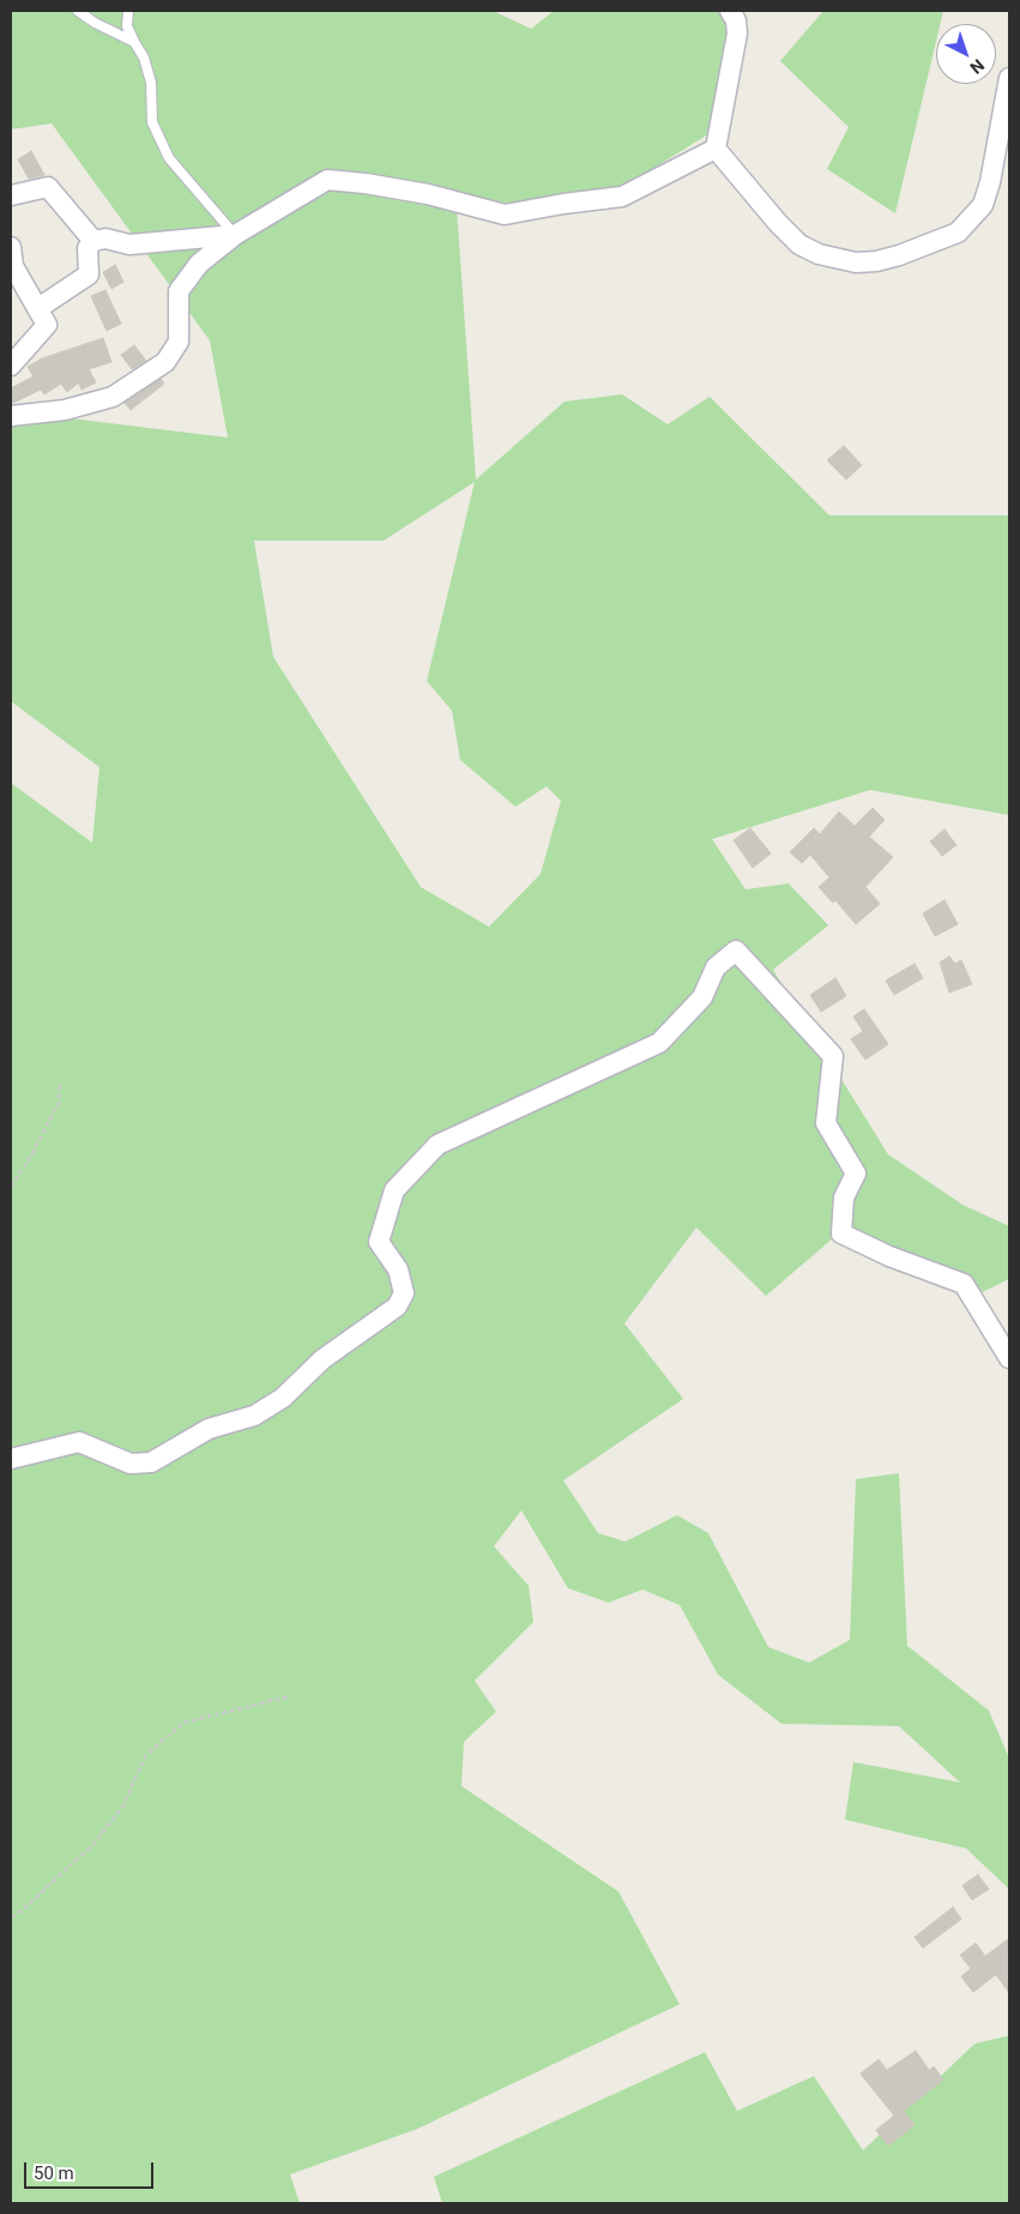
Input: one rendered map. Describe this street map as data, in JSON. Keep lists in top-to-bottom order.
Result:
{
  "scale_bar": "50 m",
  "north": "bottom right"
}
